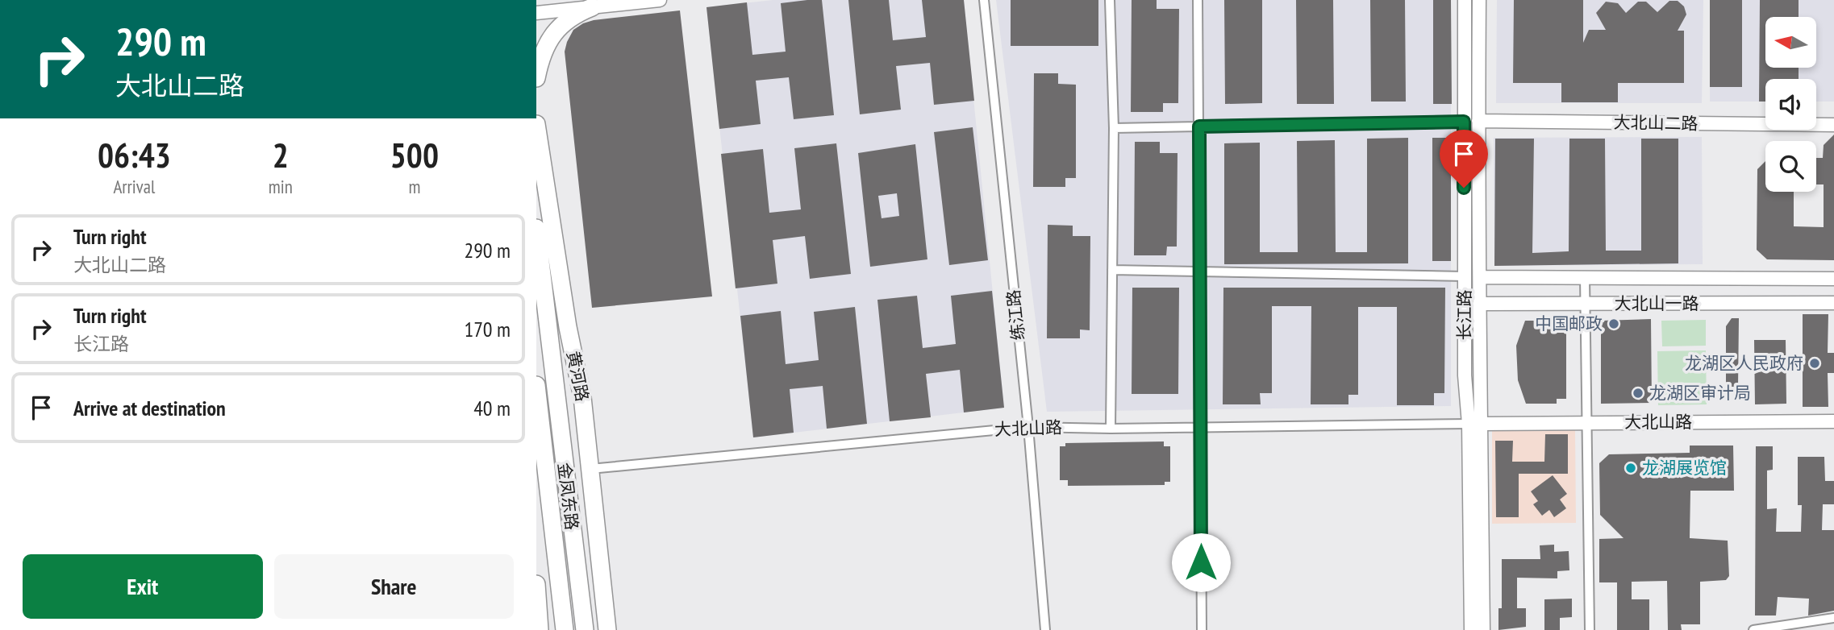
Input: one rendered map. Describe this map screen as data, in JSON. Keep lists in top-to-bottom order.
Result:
{
  "streets": {
    "highway": ["黄河路", "金凤东路"],
    "street": [
      "大北山二路",
      "大北山一路",
      "练江路",
      "长江路",
      "大北山路"
    ]
  },
  "crossings": [
    ["大北山二路", "长江路"],
    ["大北山一路", "长江路"],
    ["练江路", "大北山路"],
    ["长江路", "大北山路"],
    ["黄河路", "大北山路"]
  ],
  "places": [
    "中国邮政",
    "龙湖区人民政府",
    "龙湖区审计局",
    "龙湖展览馆"
  ],
  "north": "left",
  "page": {
    "turn": ["290 m", "大北山二路"],
    "eta": [
      "06:43",
      "Arrival",
      "2",
      "min",
      "500",
      "m"
    ],
    "list": [
      {
        "name": "Turn right",
        "note": "大北山二路",
        "value": "290 m"
      },
      {
        "name": "Turn right",
        "note": "长江路",
        "value": "170 m"
      },
      {
        "name": "Arrive at destination",
        "value": "40 m"
      }
    ],
    "buttons": ["Exit", "Share"]
  }
}
